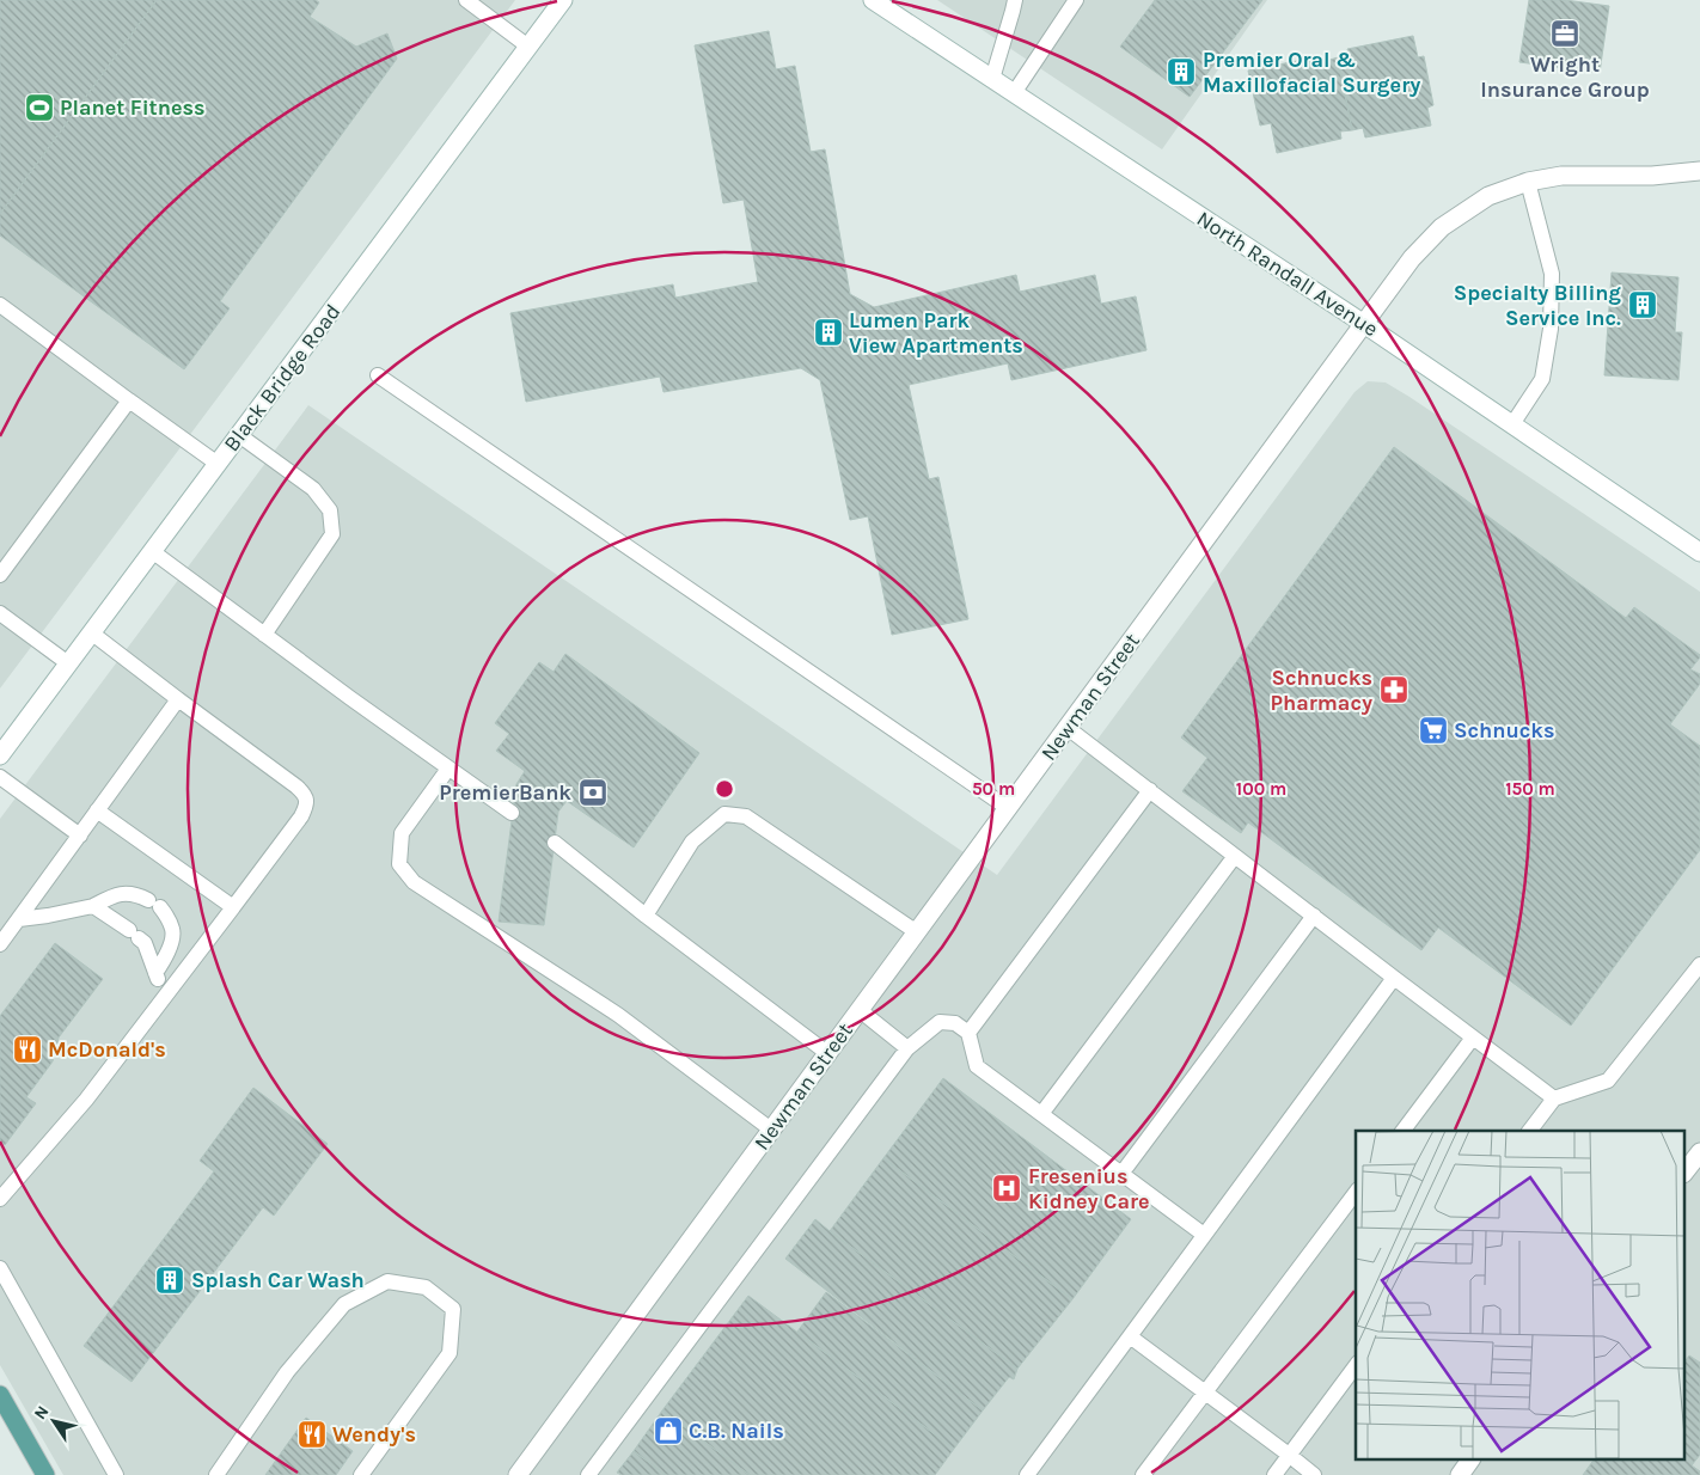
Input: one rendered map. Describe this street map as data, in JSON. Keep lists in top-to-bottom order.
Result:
{
  "streets": {
    "street": ["North Randall Avenue", "Black Bridge Road", "Newman Street"]
  },
  "crossings": [
    ["North Randall Avenue", "Newman Street"]
  ],
  "places": {
    "office": ["Wright Insurance Group"],
    "building": [
      "Premier Oral & Maxillofacial Surgery",
      "Specialty Billing Service Inc.",
      "Lumen Park View Apartments",
      "Splash Car Wash"
    ],
    "sports": ["Planet Fitness"],
    "pharmacy": ["Schnucks Pharmacy"],
    "supermarket": ["Schnucks"],
    "bank": ["PremierBank"],
    "restaurant": ["McDonald's", "Wendy's"],
    "hospital": ["Fresenius Kidney Care"],
    "shop": ["C.B. Nails"]
  },
  "north": "top left",
  "rings": ["50 m", "100 m", "150 m"]
}
